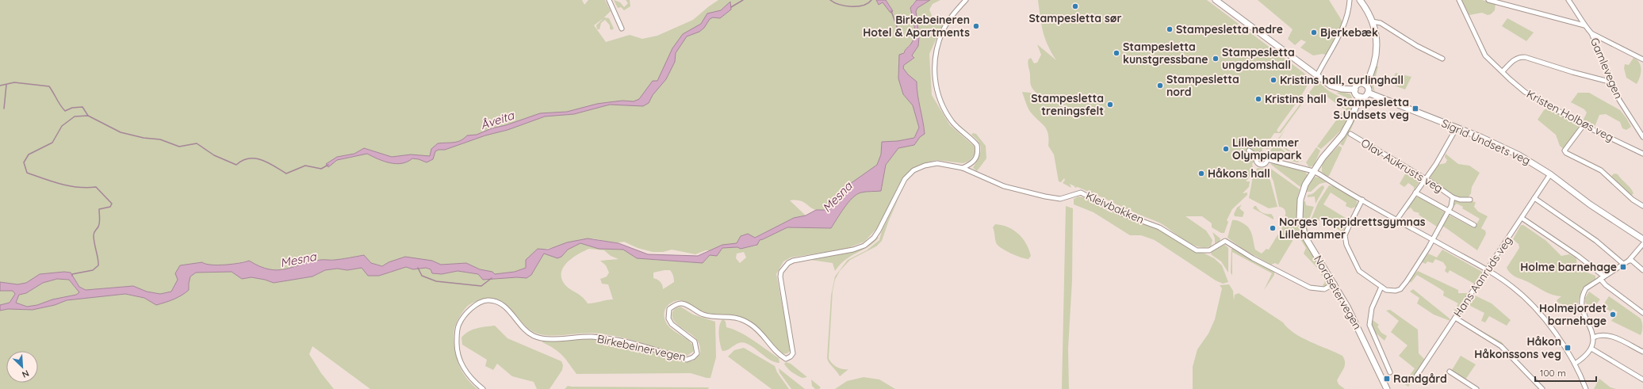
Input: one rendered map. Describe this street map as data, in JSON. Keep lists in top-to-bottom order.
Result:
{
  "streets": {
    "street": [
      "Gamlevegen",
      "Kristen Holbøs veg",
      "Sigrid Undsets veg",
      "Olav Aukrusts veg",
      "Kleivbakken",
      "Hans Aanruds veg",
      "Nordsetervegen",
      "Birkebeinervegen"
    ]
  },
  "crossings": [
    ["Sigrid Undsets veg", "Hans Aanruds veg"],
    ["Sigrid Undsets veg", "Nordsetervegen"],
    ["Kleivbakken", "Nordsetervegen"],
    ["Kleivbakken", "Birkebeinervegen"]
  ],
  "water": ["Åveita", "Mesna"],
  "places": {
    "other": [
      "Stampesletta sør",
      "Birkebeineren Hotel & Apartments",
      "Stampesletta nedre",
      "Bjerkebæk",
      "Stampesletta kunstgressbane",
      "Stampesletta ungdomshall",
      "Kristins hall, curlinghall",
      "Stampesletta nord",
      "Kristins hall",
      "Stampesletta treningsfelt",
      "Lillehammer Olympiapark",
      "Håkons hall",
      "Norges Toppidrettsgymnas Lillehammer",
      "Holmejordet barnehage"
    ],
    "transit": [
      "Stampesletta S.Undsets veg",
      "Holme barnehage",
      "Håkon Håkonssons veg",
      "Randgård"
    ]
  },
  "scale_bar": "100 m",
  "north": "bottom right"
}
